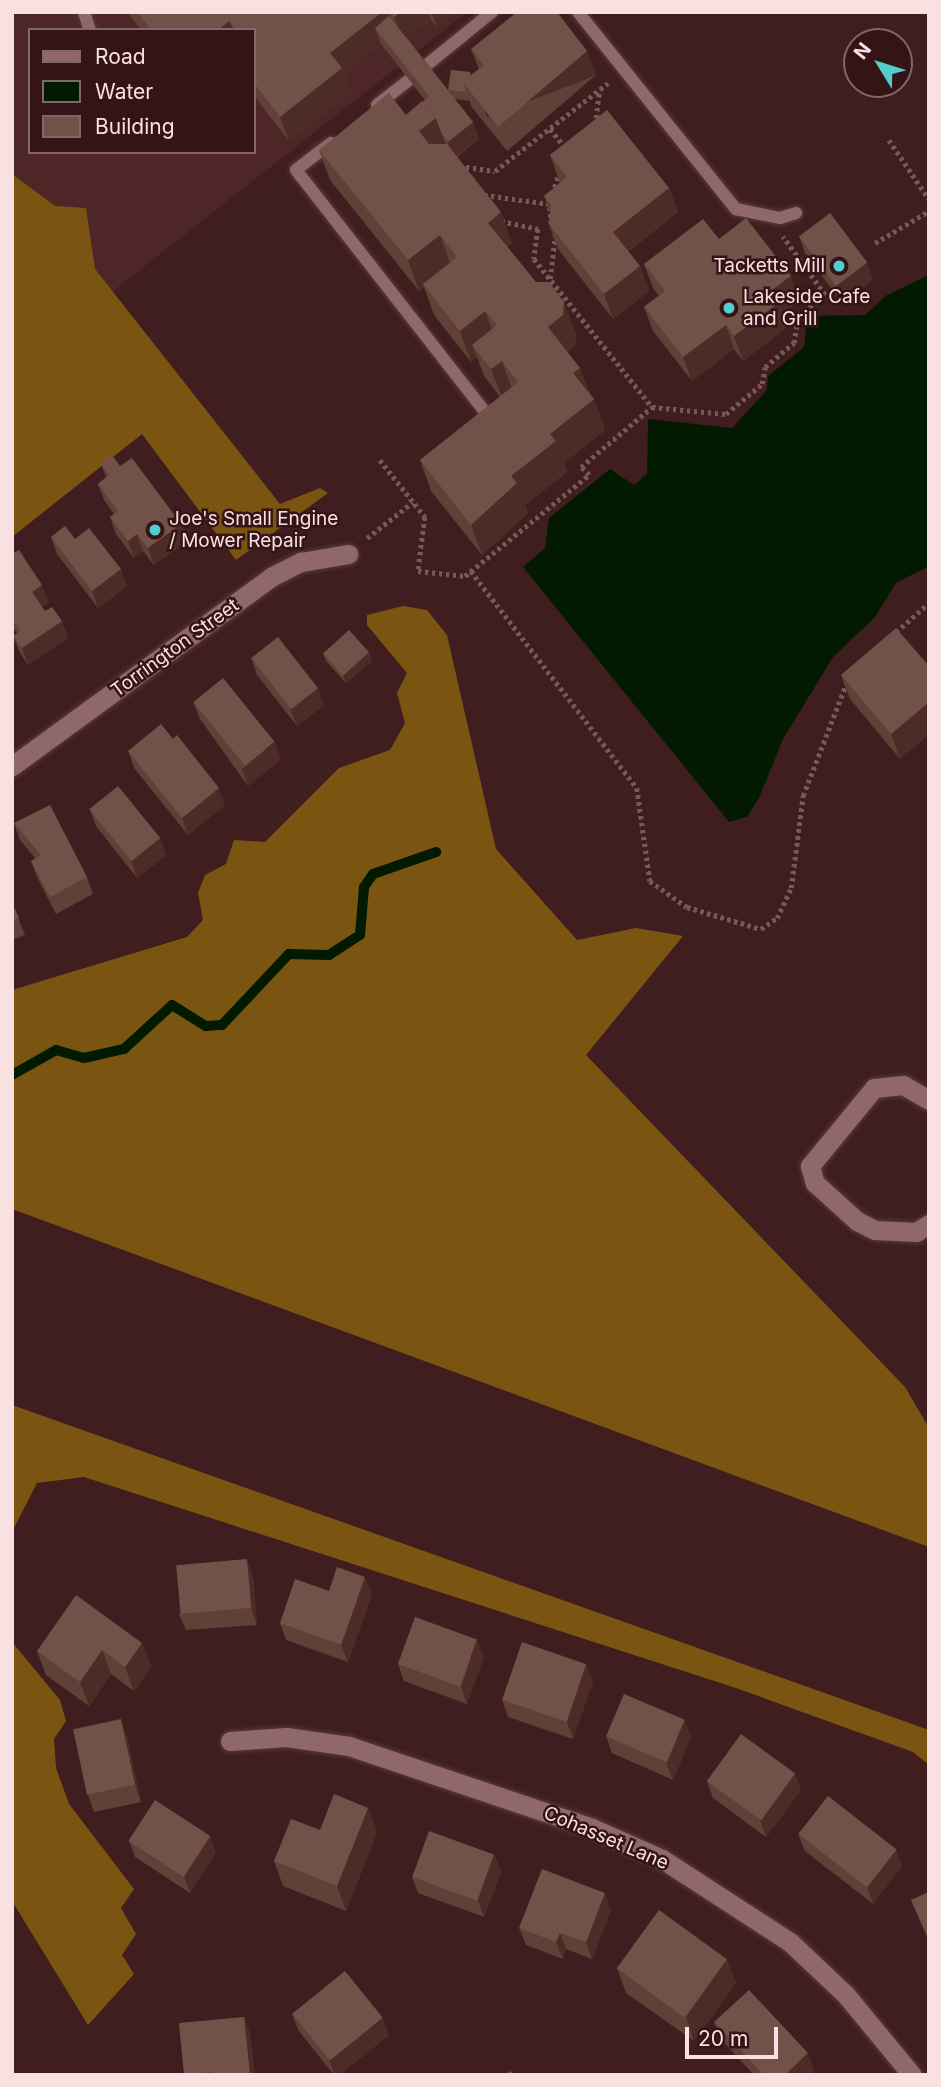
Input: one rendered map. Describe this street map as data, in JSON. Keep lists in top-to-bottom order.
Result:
{
  "streets": {
    "street": ["Torrington Street", "Cohasset Lane"]
  },
  "places": ["Tacketts Mill", "Lakeside Cafe and Grill", "Joe's Small Engine / Mower Repair"],
  "legend": ["Road", "Water", "Building"],
  "scale_bar": "20 m",
  "north": "top left"
}
